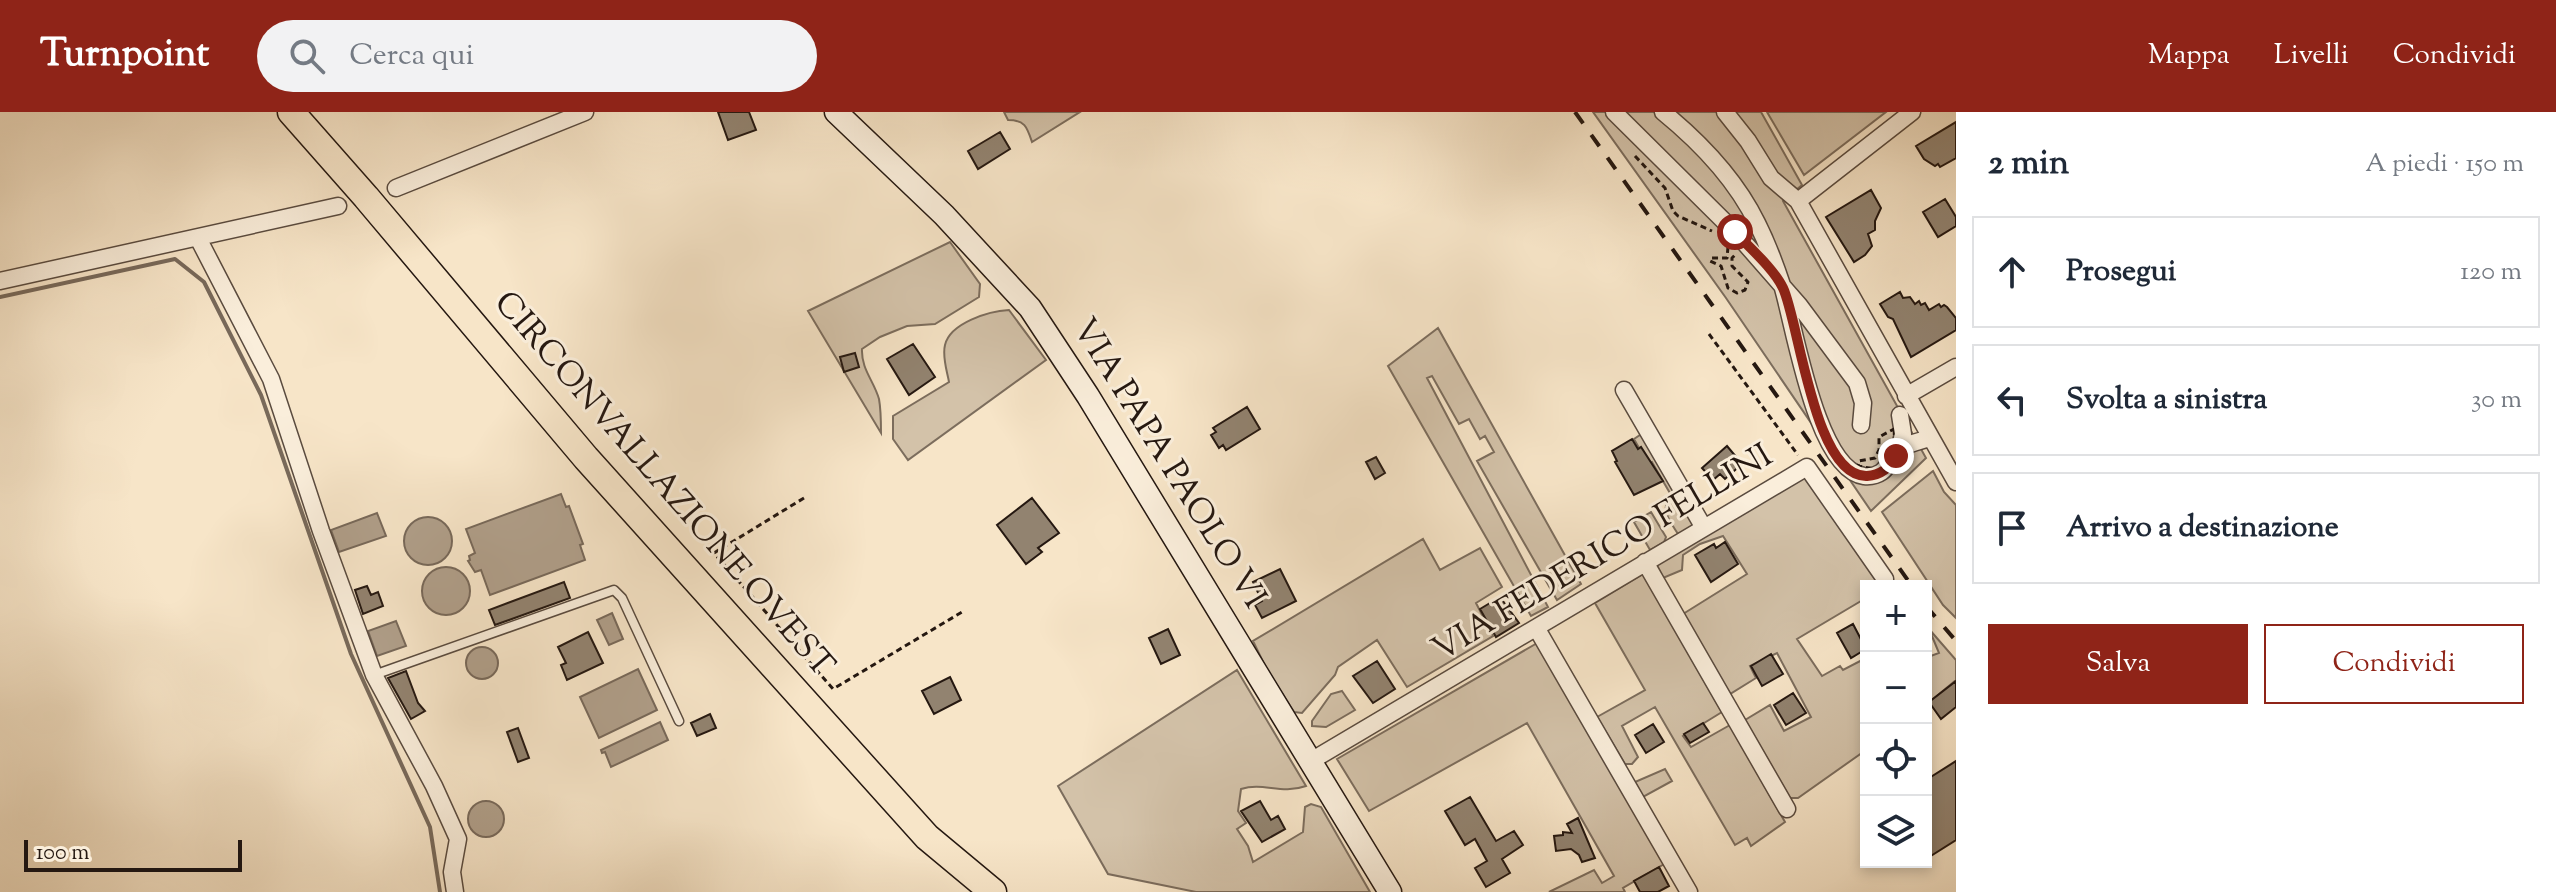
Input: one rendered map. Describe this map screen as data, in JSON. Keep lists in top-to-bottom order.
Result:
{
  "streets": {
    "main road": ["CIRCONVALLAZIONE OVEST"],
    "street": ["VIA PAPA PAOLO VI", "VIA FEDERICO FELLINI"]
  },
  "crossings": [
    ["VIA PAPA PAOLO VI", "VIA FEDERICO FELLINI"]
  ],
  "scale_bar": "100 m",
  "page": {
    "header": "Turnpoint",
    "search": "Cerca qui",
    "nav": ["Mappa", "Livelli", "Condividi"],
    "heading": ["2 min", "A piedi · 150 m"],
    "list": [
      ["Prosegui", "120 m"],
      ["Svolta a sinistra", "30 m"],
      "Arrivo a destinazione"
    ],
    "map_buttons": ["+", "−"],
    "buttons": ["Salva", "Condividi"],
    "scale": "100 m"
  }
}
